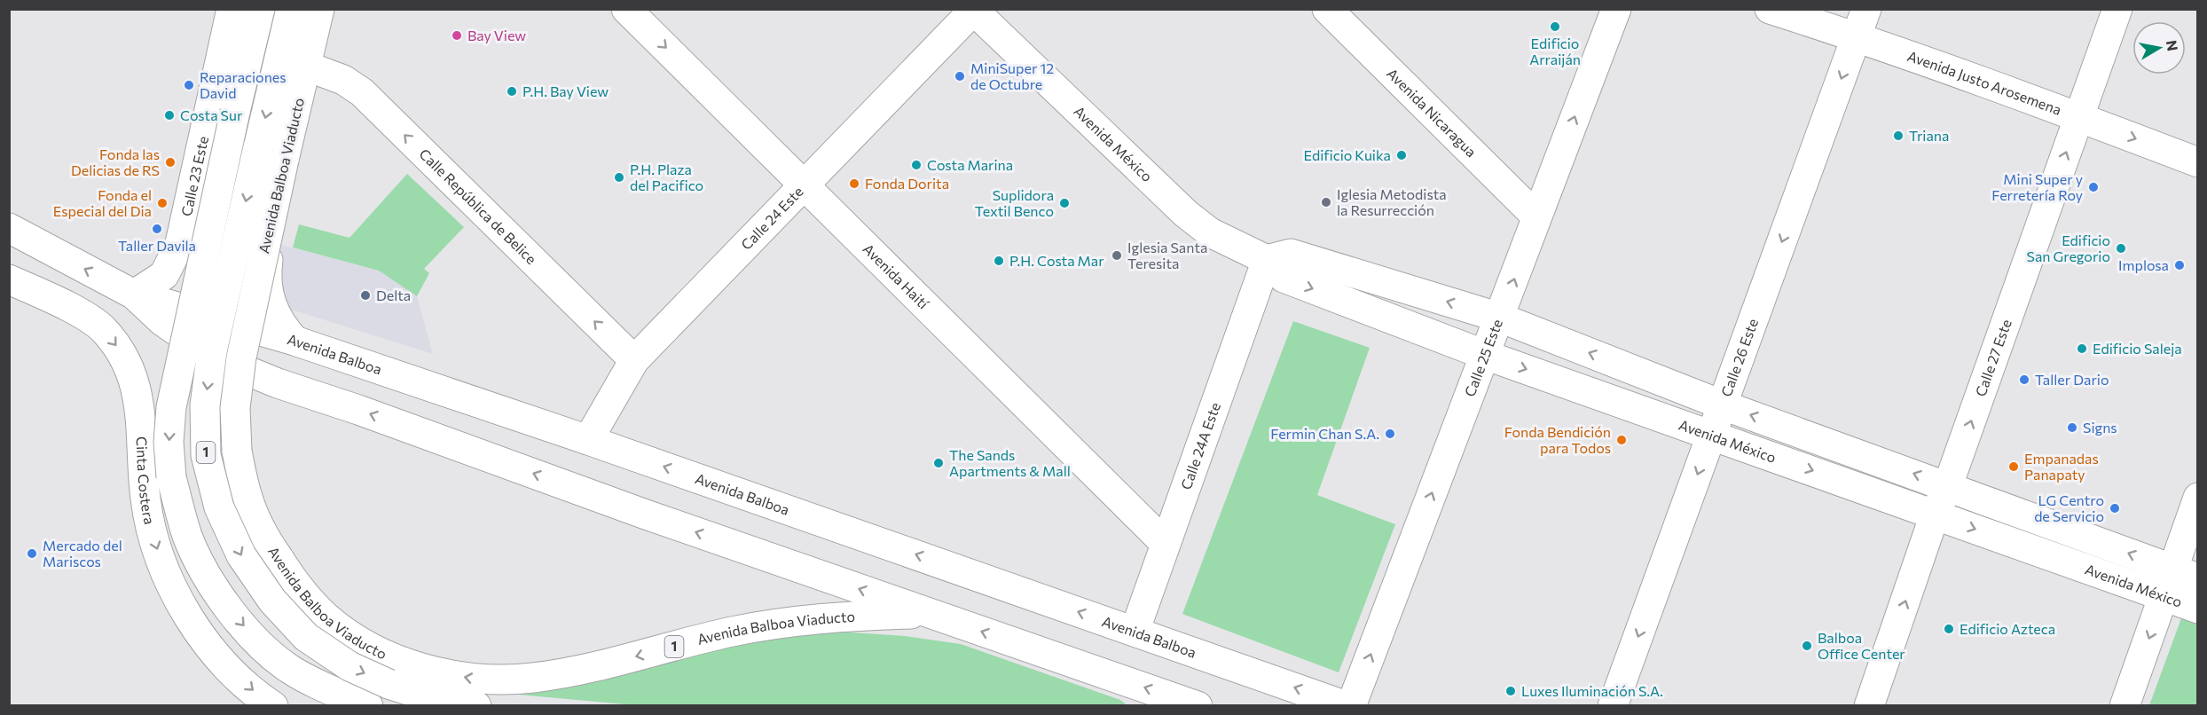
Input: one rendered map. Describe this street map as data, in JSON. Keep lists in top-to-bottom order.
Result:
{
  "streets": {
    "main road": [
      "Avenida Justo Arosemena",
      "Avenida Nicaragua",
      "Avenida México",
      "Avenida Balboa Viaducto",
      "Calle 23 Este",
      "Calle República de Belice",
      "Calle 24 Este",
      "Avenida Haití",
      "Avenida Balboa",
      "Calle 25 Este",
      "Calle 26 Este",
      "Calle 27 Este",
      "Calle 24A Este",
      "1",
      "Cinta Costera"
    ]
  },
  "crossings": [
    ["Avenida Justo Arosemena", "Calle 26 Este"],
    ["Avenida Justo Arosemena", "Calle 27 Este"],
    ["Avenida Nicaragua", "Calle 25 Este"],
    ["Avenida México", "Calle 24 Este"],
    ["Avenida México", "Calle 25 Este"],
    ["Avenida México", "Calle 26 Este"],
    ["Avenida México", "Calle 27 Este"],
    ["Avenida México", "Calle 24A Este"],
    ["Avenida Balboa Viaducto", "Avenida Balboa"],
    ["Calle 23 Este", "Avenida Balboa"],
    ["Calle República de Belice", "Calle 24 Este"],
    ["Calle 24 Este", "Avenida Haití"],
    ["Calle 24 Este", "Avenida Balboa"],
    ["Avenida Haití", "Calle 24A Este"],
    ["Avenida Balboa", "Calle 25 Este"],
    ["Avenida Balboa", "Calle 24A Este"]
  ],
  "one_way": [
    "Calle República de Belice",
    "Avenida Balboa",
    "Calle 25 Este",
    "Calle 26 Este",
    "Cinta Costera"
  ],
  "places": [
    "Edificio Arraiján",
    "Bay View",
    "MiniSuper 12 de Octubre",
    "Reparaciones David",
    "P.H. Bay View",
    "Costa Sur",
    "Triana",
    "Edificio Kuika",
    "Fonda las Delicias de RS",
    "Costa Marina",
    "P.H. Plaza del Pacifico",
    "Fonda Dorita",
    "Mini Super y Ferretería Roy",
    "Iglesia Metodista la Resurrección",
    "Fonda el Especial del Dia",
    "Suplidora Textil Benco",
    "Taller Davila",
    "Edificio San Gregorio",
    "Iglesia Santa Teresita",
    "P.H. Costa Mar",
    "Implosa",
    "Delta",
    "Edificio Saleja",
    "Taller Dario",
    "Signs",
    "Fermin Chan S.A.",
    "Fonda Bendición para Todos",
    "The Sands Apartments & Mall",
    "Empanadas Panapaty",
    "LG Centro de Servicio",
    "Mercado del Mariscos",
    "Edificio Azteca",
    "Balboa Office Center",
    "Luxes Iluminación S.A."
  ],
  "north": "right"
}
